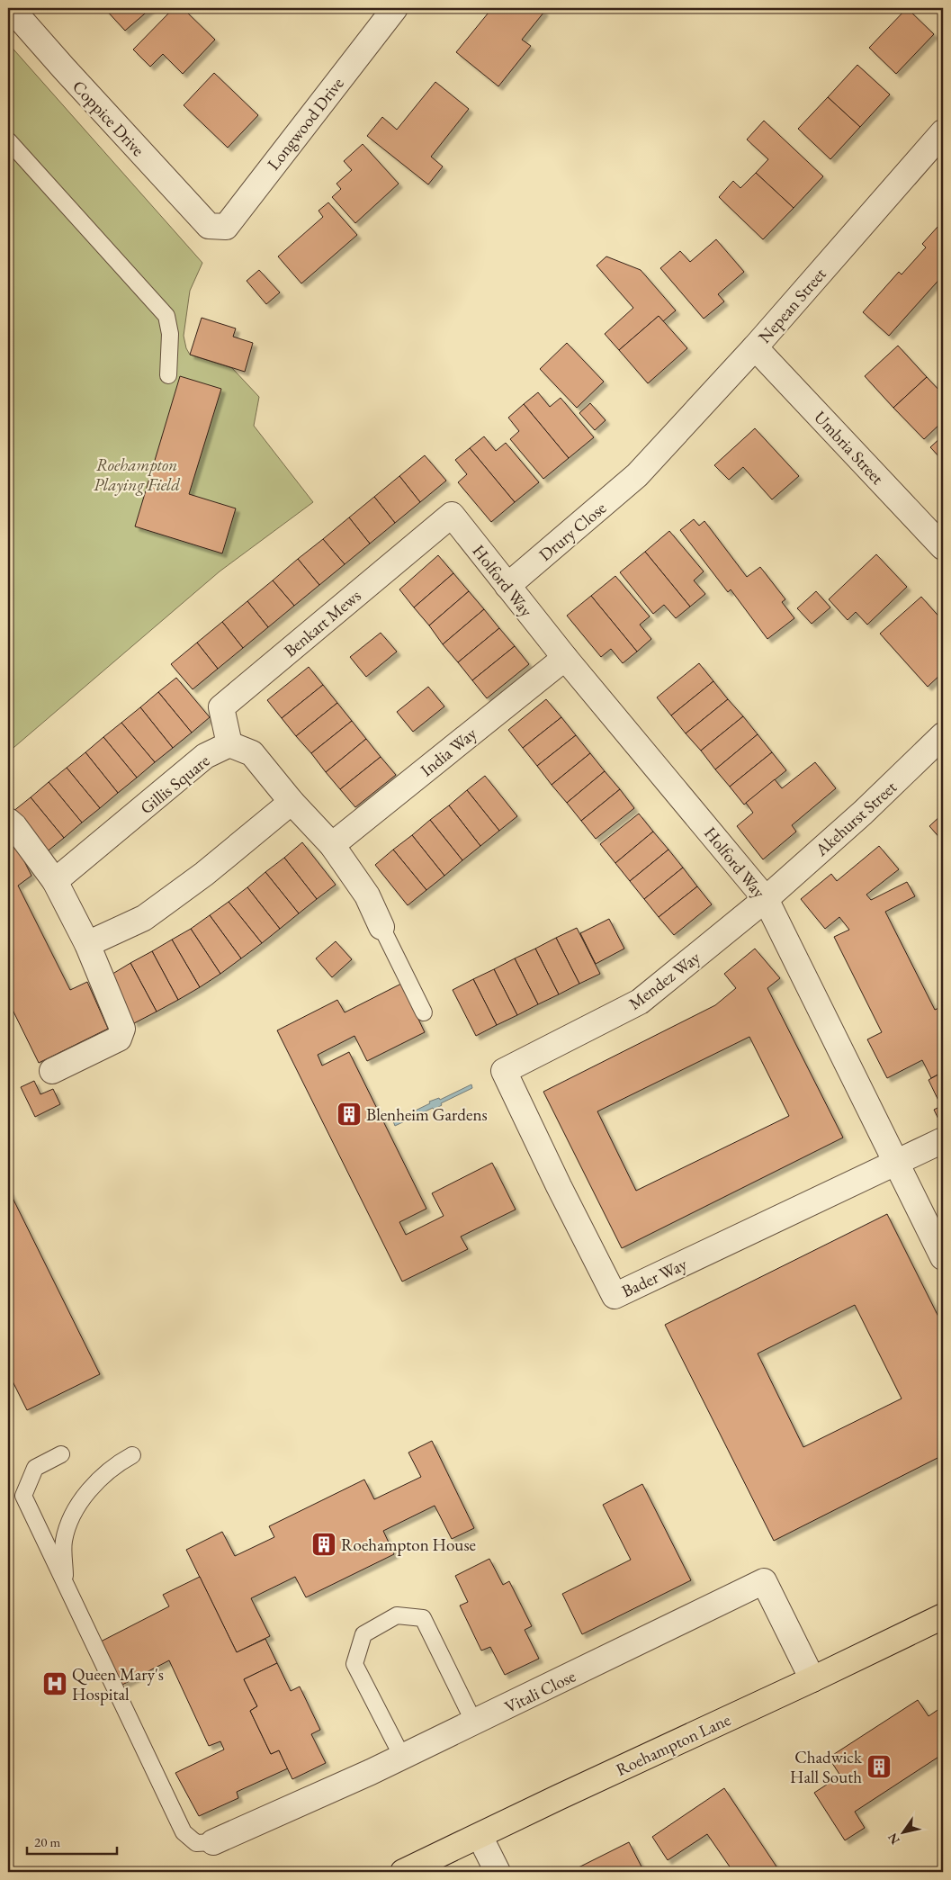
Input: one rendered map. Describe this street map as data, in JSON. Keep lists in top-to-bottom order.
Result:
{
  "streets": {
    "highway": ["Roehampton Lane"],
    "street": [
      "Coppice Drive",
      "Longwood Drive",
      "Nepean Street",
      "Umbria Street",
      "Drury Close",
      "Holford Way",
      "Benkart Mews",
      "India Way",
      "Gillis Square",
      "Akehurst Street",
      "Mendez Way",
      "Bader Way",
      "Vitali Close"
    ]
  },
  "crossings": [
    ["Coppice Drive", "Longwood Drive"],
    ["Nepean Street", "Umbria Street"],
    ["Nepean Street", "Drury Close"],
    ["Drury Close", "Holford Way"],
    ["Holford Way", "Benkart Mews"],
    ["Holford Way", "India Way"],
    ["Holford Way", "Akehurst Street"],
    ["Holford Way", "Mendez Way"],
    ["Holford Way", "Bader Way"],
    ["Benkart Mews", "Gillis Square"],
    ["Akehurst Street", "Mendez Way"],
    ["Mendez Way", "Bader Way"],
    ["Vitali Close", "Roehampton Lane"]
  ],
  "parks": ["Roehampton Playing Field"],
  "places": {
    "building": ["Blenheim Gardens", "Roehampton House", "Chadwick Hall South"],
    "hospital": ["Queen Mary's Hospital"]
  },
  "scale_bar": "20 m",
  "north": "bottom left"
}
